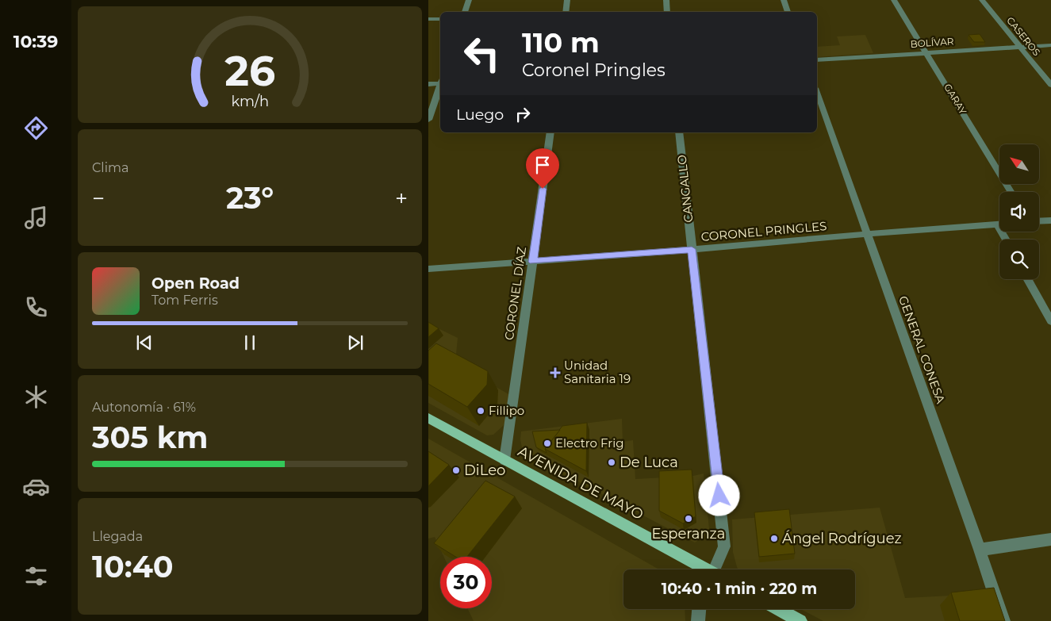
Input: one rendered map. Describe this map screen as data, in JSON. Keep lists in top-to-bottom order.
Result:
{
  "streets": {
    "main road": ["AVENIDA DE MAYO"],
    "street": [
      "CASEROS",
      "BOLÍVAR",
      "GARAY",
      "CANGALLO",
      "CORONEL PRINGLES",
      "CORONEL DÍAZ",
      "GENERAL CONESA"
    ]
  },
  "crossings": [
    ["CASEROS", "BOLÍVAR"],
    ["BOLÍVAR", "GARAY"],
    ["CANGALLO", "CORONEL PRINGLES"],
    ["CORONEL PRINGLES", "CORONEL DÍAZ"],
    ["CORONEL PRINGLES", "GENERAL CONESA"],
    ["CORONEL DÍAZ", "AVENIDA DE MAYO"]
  ],
  "places": {
    "health": ["Unidad Sanitaria 19"],
    "other": [
      "Fillipo",
      "Electro Frig",
      "De Luca",
      "DiLeo",
      "Esperanza",
      "Ángel Rodríguez"
    ]
  },
  "north": "top left",
  "page": {
    "tabs": "10:39",
    "turn": ["110 m", "Coronel Pringles"],
    "then": "Luego",
    "tile": [
      "Clima",
      ["Autonomía · 61%", "305 km"],
      ["Llegada", "10:40"]
    ],
    "heat": ["−", "23°", "+"],
    "song": ["Open Road", "Tom Ferris"],
    "limit": "30",
    "trip": "10:40 · 1 min · 220 m",
    "gauge": ["26", "km/h"]
  }
}
